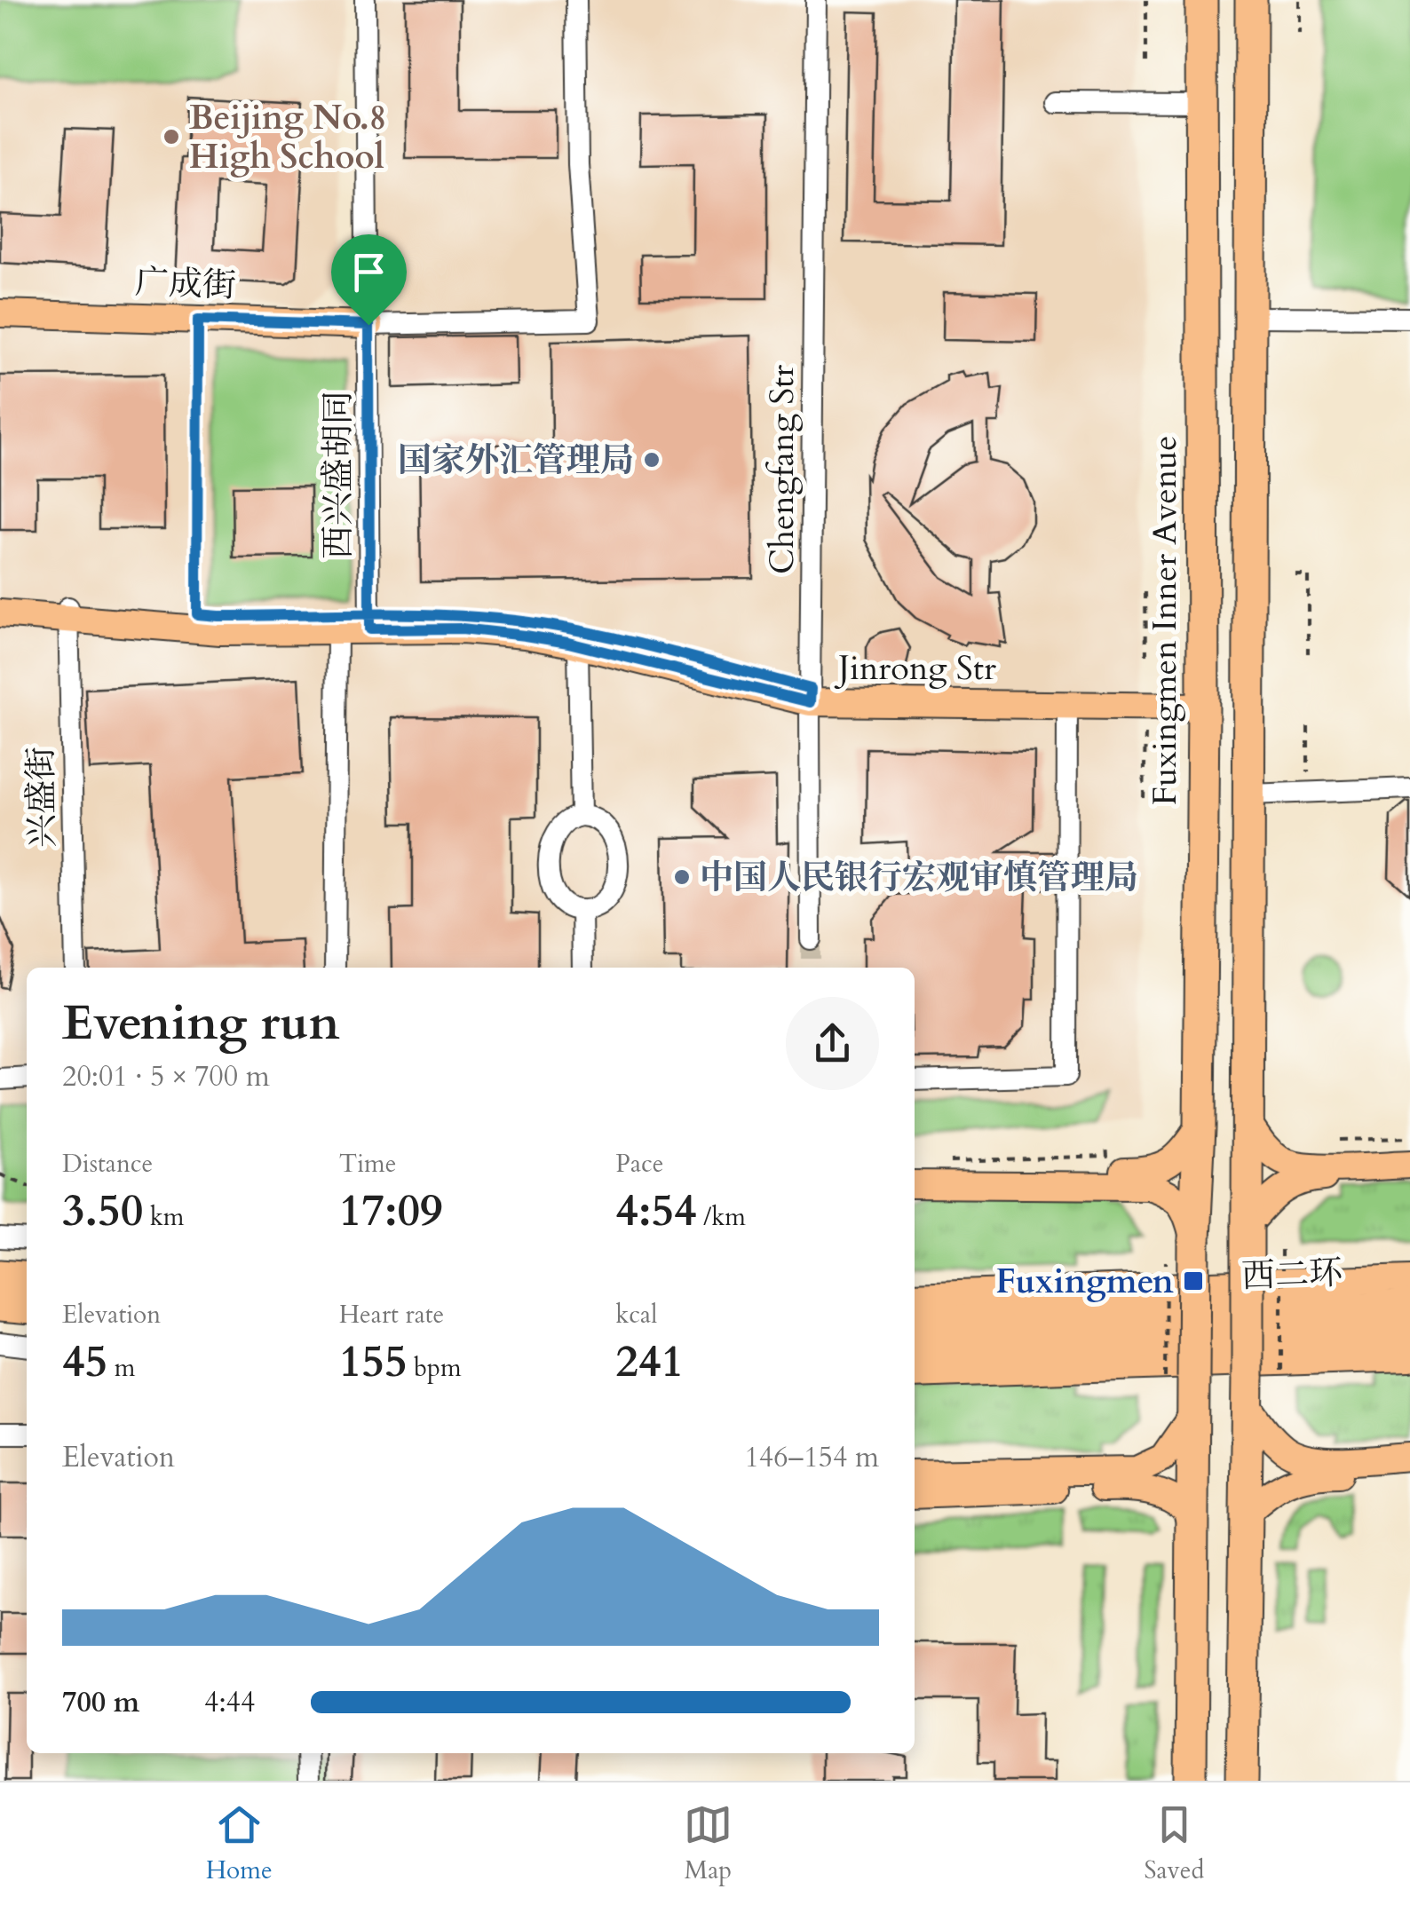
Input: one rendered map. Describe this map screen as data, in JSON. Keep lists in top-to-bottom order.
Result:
{
  "streets": {
    "highway": ["Fuxingmen Inner Avenue", "西二环"],
    "main road": ["广成街", "Jinrong Str"],
    "street": ["Chengfang Str", "西兴盛胡同", "兴盛街"]
  },
  "crossings": [
    ["广成街", "西兴盛胡同"],
    ["Chengfang Str", "Jinrong Str"],
    ["西兴盛胡同", "Jinrong Str"],
    ["Fuxingmen Inner Avenue", "Jinrong Str"],
    ["Jinrong Str", "兴盛街"]
  ],
  "places": {
    "other": ["Beijing No.8 High School", "国家外汇管理局", "中国人民银行宏观审慎管理局"],
    "transit": ["Fuxingmen"]
  },
  "page": {
    "heading": ["Evening run", "20:01 · 5 × 700 m"],
    "stats": [
      ["Distance", "3.50 km"],
      ["Time", "17:09"],
      ["Pace", "4:54 /km"],
      ["Elevation", "45 m"],
      ["Heart rate", "155 bpm"],
      ["kcal", "241"]
    ],
    "chart": ["Elevation", "146–154 m"],
    "list": [
      {
        "name": "700 m",
        "note": "4:44"
      }
    ],
    "tabs": ["Home", "Map", "Saved"]
  }
}
